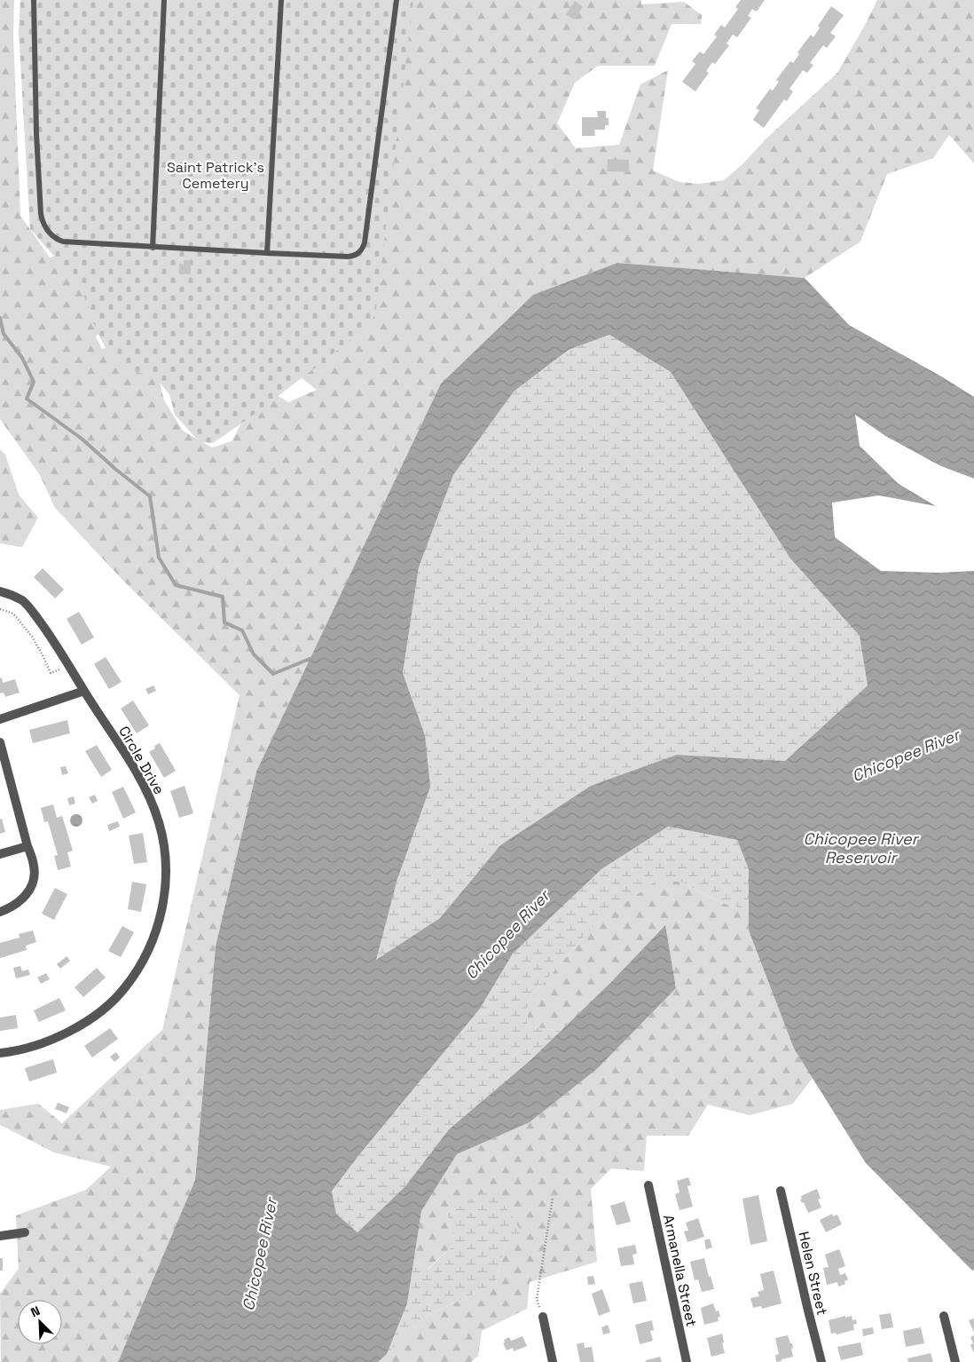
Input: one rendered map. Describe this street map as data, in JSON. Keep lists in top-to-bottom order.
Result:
{
  "streets": {
    "street": ["Circle Drive", "Armanella Street", "Helen Street"]
  },
  "water": ["Chicopee River", "Chicopee River Reservoir"],
  "parks": ["Saint Patrick's Cemetery"],
  "north": "top left"
}
